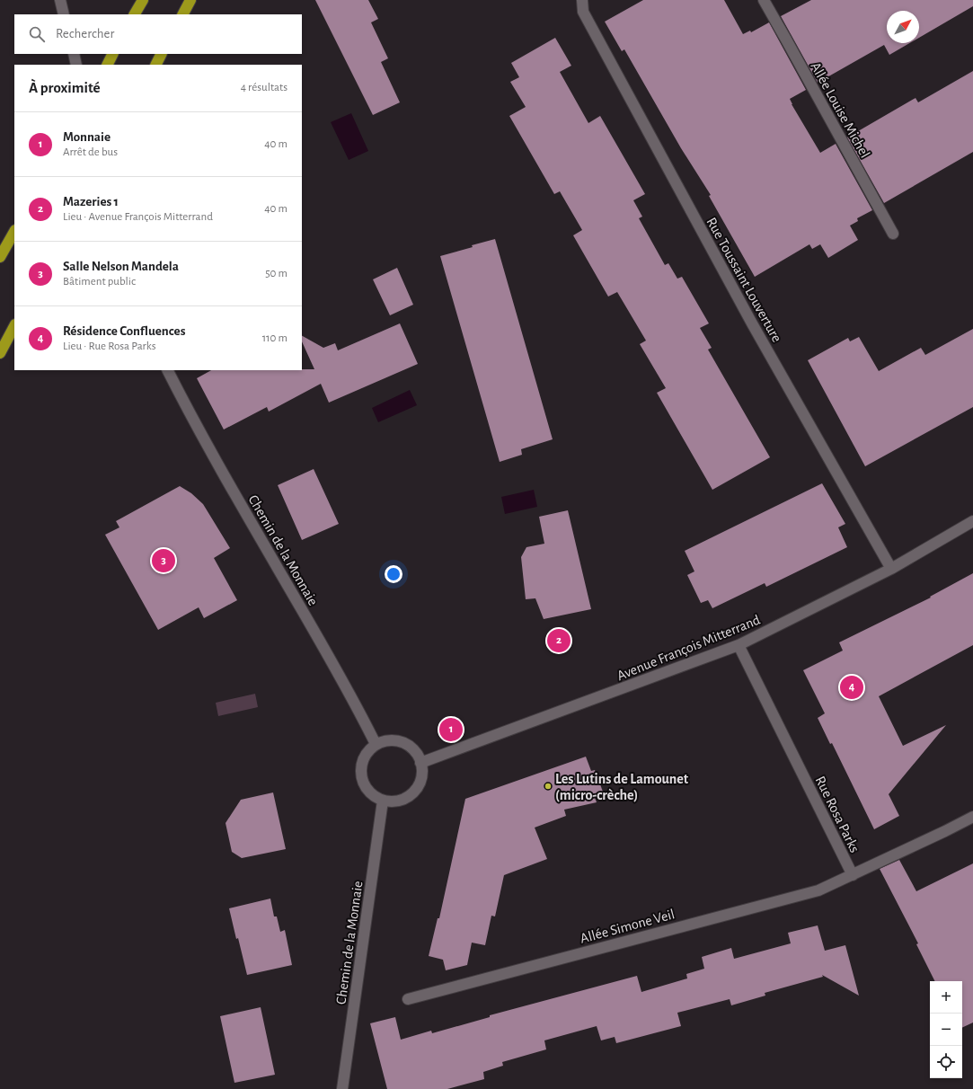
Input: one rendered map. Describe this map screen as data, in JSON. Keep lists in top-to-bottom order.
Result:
{
  "streets": {
    "street": [
      "Allée Louise Michel",
      "Rue Toussaint Louverture",
      "Chemin de la Monnaie",
      "Avenue François Mitterrand",
      "Rue Rosa Parks",
      "Allée Simone Veil"
    ]
  },
  "crossings": [
    ["Rue Toussaint Louverture", "Avenue François Mitterrand"],
    ["Chemin de la Monnaie", "Avenue François Mitterrand"],
    ["Avenue François Mitterrand", "Rue Rosa Parks"],
    ["Rue Rosa Parks", "Allée Simone Veil"]
  ],
  "places": ["Les Lutins de Lamounet (micro-crèche)"],
  "north": "top right",
  "page": {
    "search": "Rechercher",
    "heading": ["À proximité", "4 résultats"],
    "list": [
      {
        "mark": "1",
        "name": "Monnaie",
        "note": "Arrêt de bus",
        "value": "40 m"
      },
      {
        "mark": "2",
        "name": "Mazeries 1",
        "note": "Lieu · Avenue François Mitterrand",
        "value": "40 m"
      },
      {
        "mark": "3",
        "name": "Salle Nelson Mandela",
        "note": "Bâtiment public",
        "value": "50 m"
      },
      {
        "mark": "4",
        "name": "Résidence Confluences",
        "note": "Lieu · Rue Rosa Parks",
        "value": "110 m"
      }
    ],
    "pins": [
      "3",
      "2",
      "4",
      "1"
    ],
    "map_buttons": ["+", "−"]
  }
}
